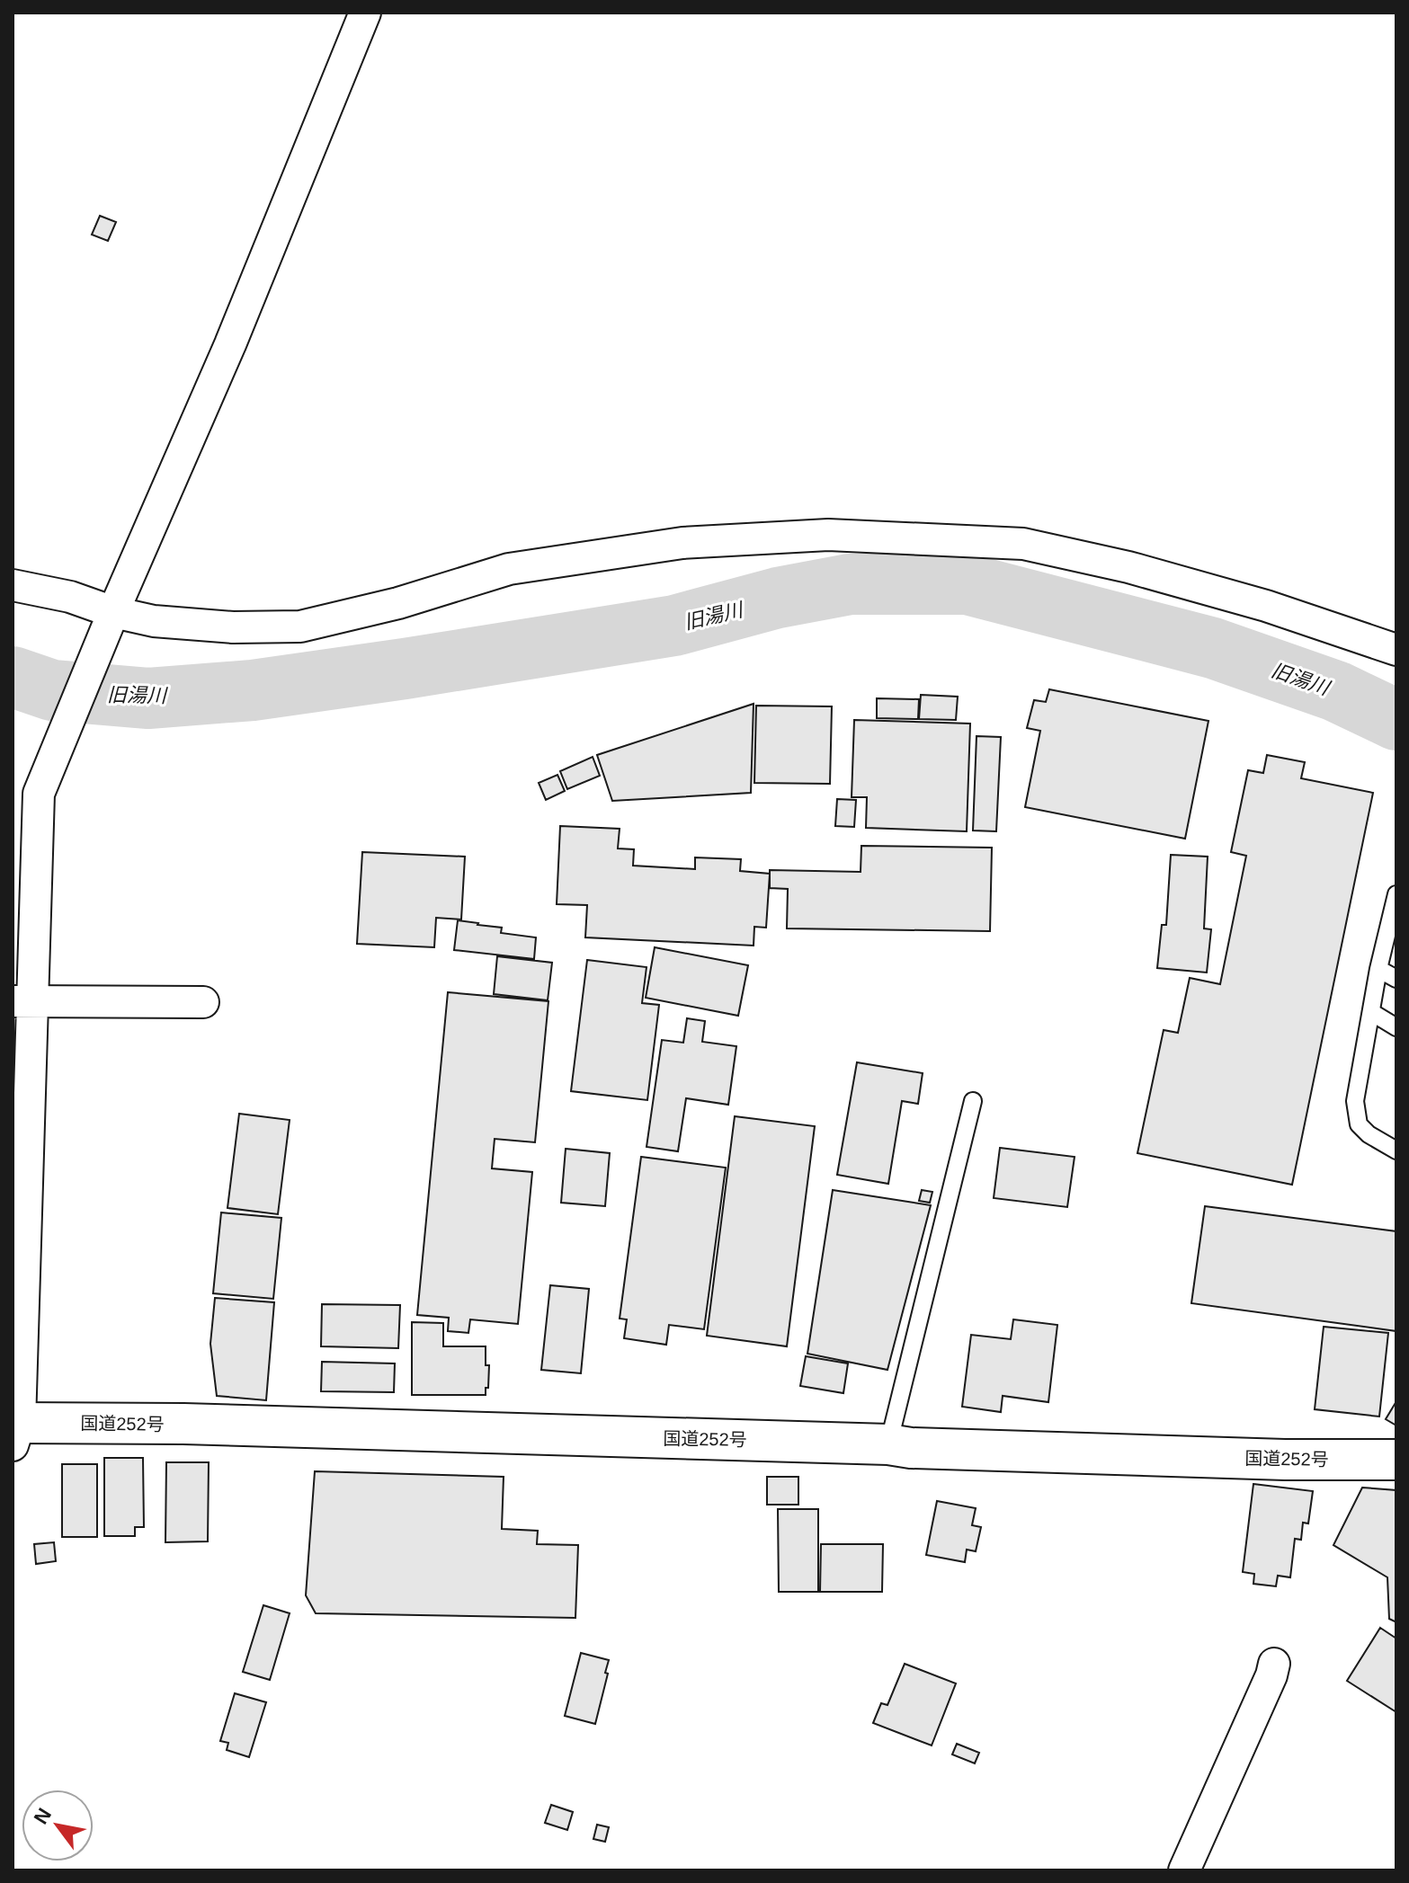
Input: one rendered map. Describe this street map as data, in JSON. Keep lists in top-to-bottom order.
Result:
{
  "streets": {
    "highway": ["国道252号"]
  },
  "water": ["旧湯川"],
  "north": "top left"
}
